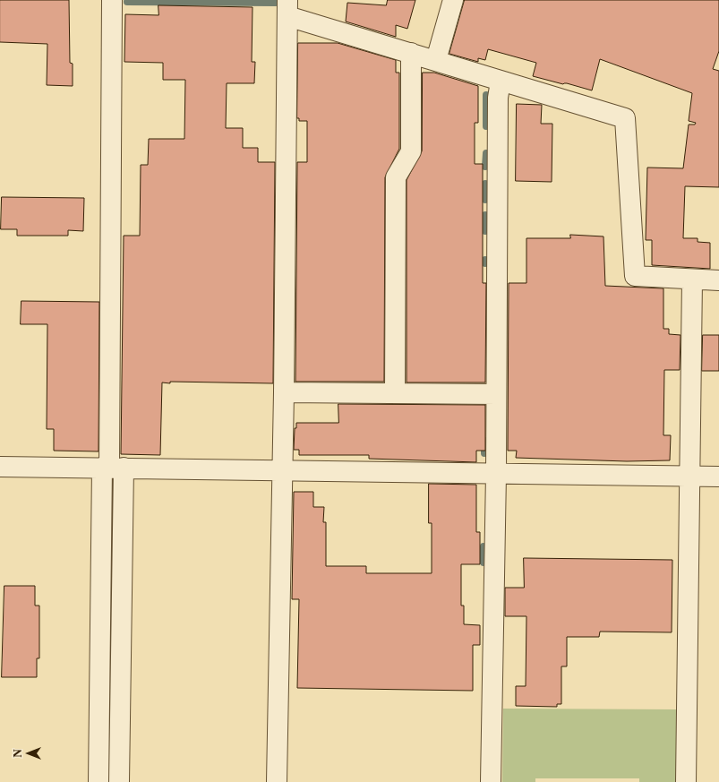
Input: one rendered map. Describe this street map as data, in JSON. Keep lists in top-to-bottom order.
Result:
{
  "north": "left"
}
